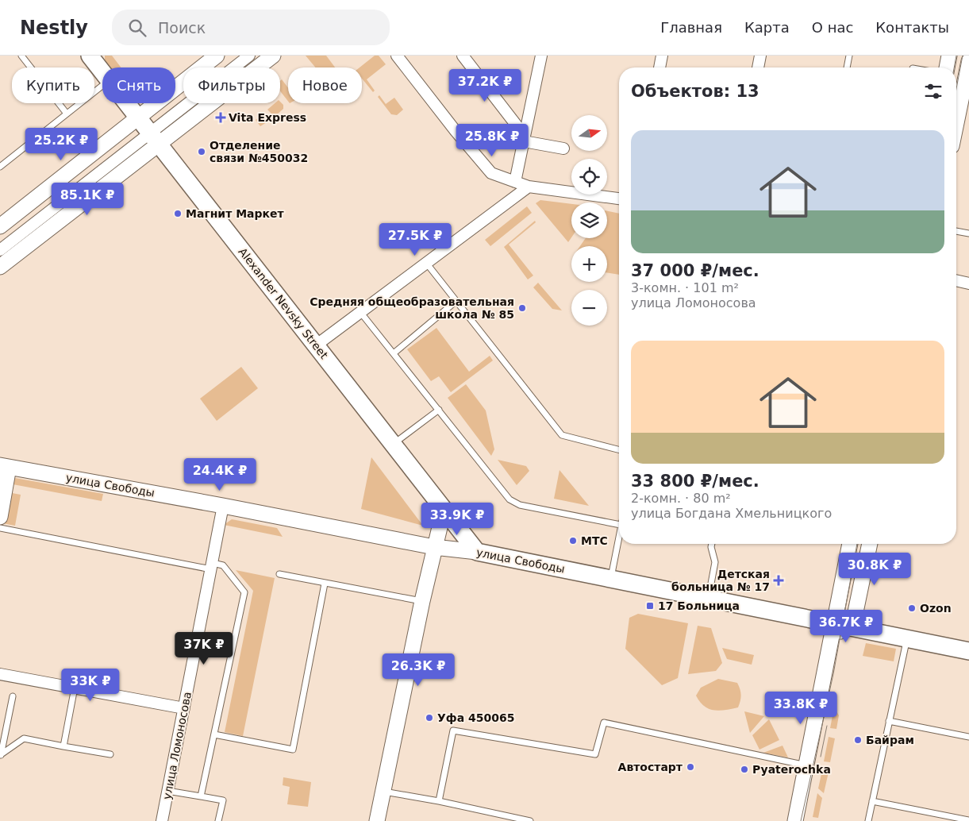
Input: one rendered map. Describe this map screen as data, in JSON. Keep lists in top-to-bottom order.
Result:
{
  "streets": {
    "main road": ["Alexander Nevsky Street", "улица Свободы"],
    "street": ["улица Ломоносова"]
  },
  "crossings": [
    ["Alexander Nevsky Street", "улица Свободы"],
    ["улица Свободы", "улица Ломоносова"]
  ],
  "places": {
    "health": ["Vita Express", "Детская больница № 17"],
    "other": [
      "Отделение связи №450032",
      "Магнит Маркет",
      "Средняя общеобразовательная школа № 85",
      "МТС",
      "Ozon",
      "Уфа 450065",
      "Байрам",
      "Автостарт",
      "Pyaterochka"
    ],
    "transit": ["17 Больница"]
  },
  "north": "right",
  "page": {
    "header": "Nestly",
    "search": "Поиск",
    "nav": [
      "Главная",
      "Карта",
      "О нас",
      "Контакты"
    ],
    "chip": [
      "Купить",
      "Снять",
      "Фильтры",
      "Новое"
    ],
    "heading": "Объектов: 13",
    "price": [
      "37.2K ₽",
      "25.8K ₽",
      "25.2K ₽",
      "85.1K ₽",
      "27.5K ₽",
      "24.4K ₽",
      "33.9K ₽",
      "30.8K ₽",
      "36.7K ₽",
      "37K ₽",
      "26.3K ₽",
      "33K ₽",
      "33.8K ₽"
    ],
    "map_buttons": ["+", "−"],
    "list": [
      {
        "name": "37 000 ₽/мес.",
        "note": "3-комн. · 101 m² · улица Ломоносова"
      },
      {
        "name": "33 800 ₽/мес.",
        "note": "2-комн. · 80 m² · улица Богдана Хмельницкого"
      }
    ]
  }
}
